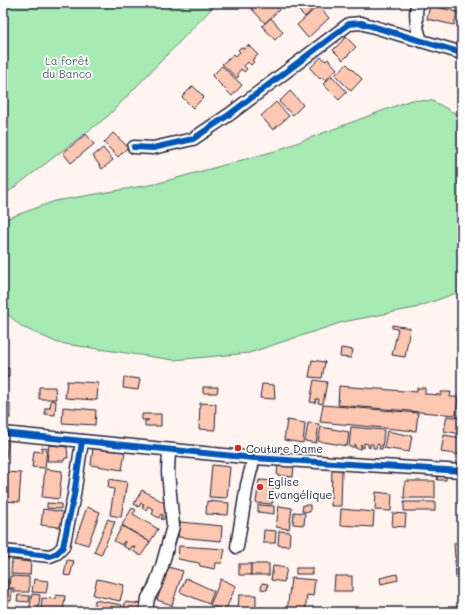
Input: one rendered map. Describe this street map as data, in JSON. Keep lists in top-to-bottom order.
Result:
{
  "parks": ["La forêt du Banco"],
  "places": ["Couture Dame", "Eglise Evangélique"]
}
